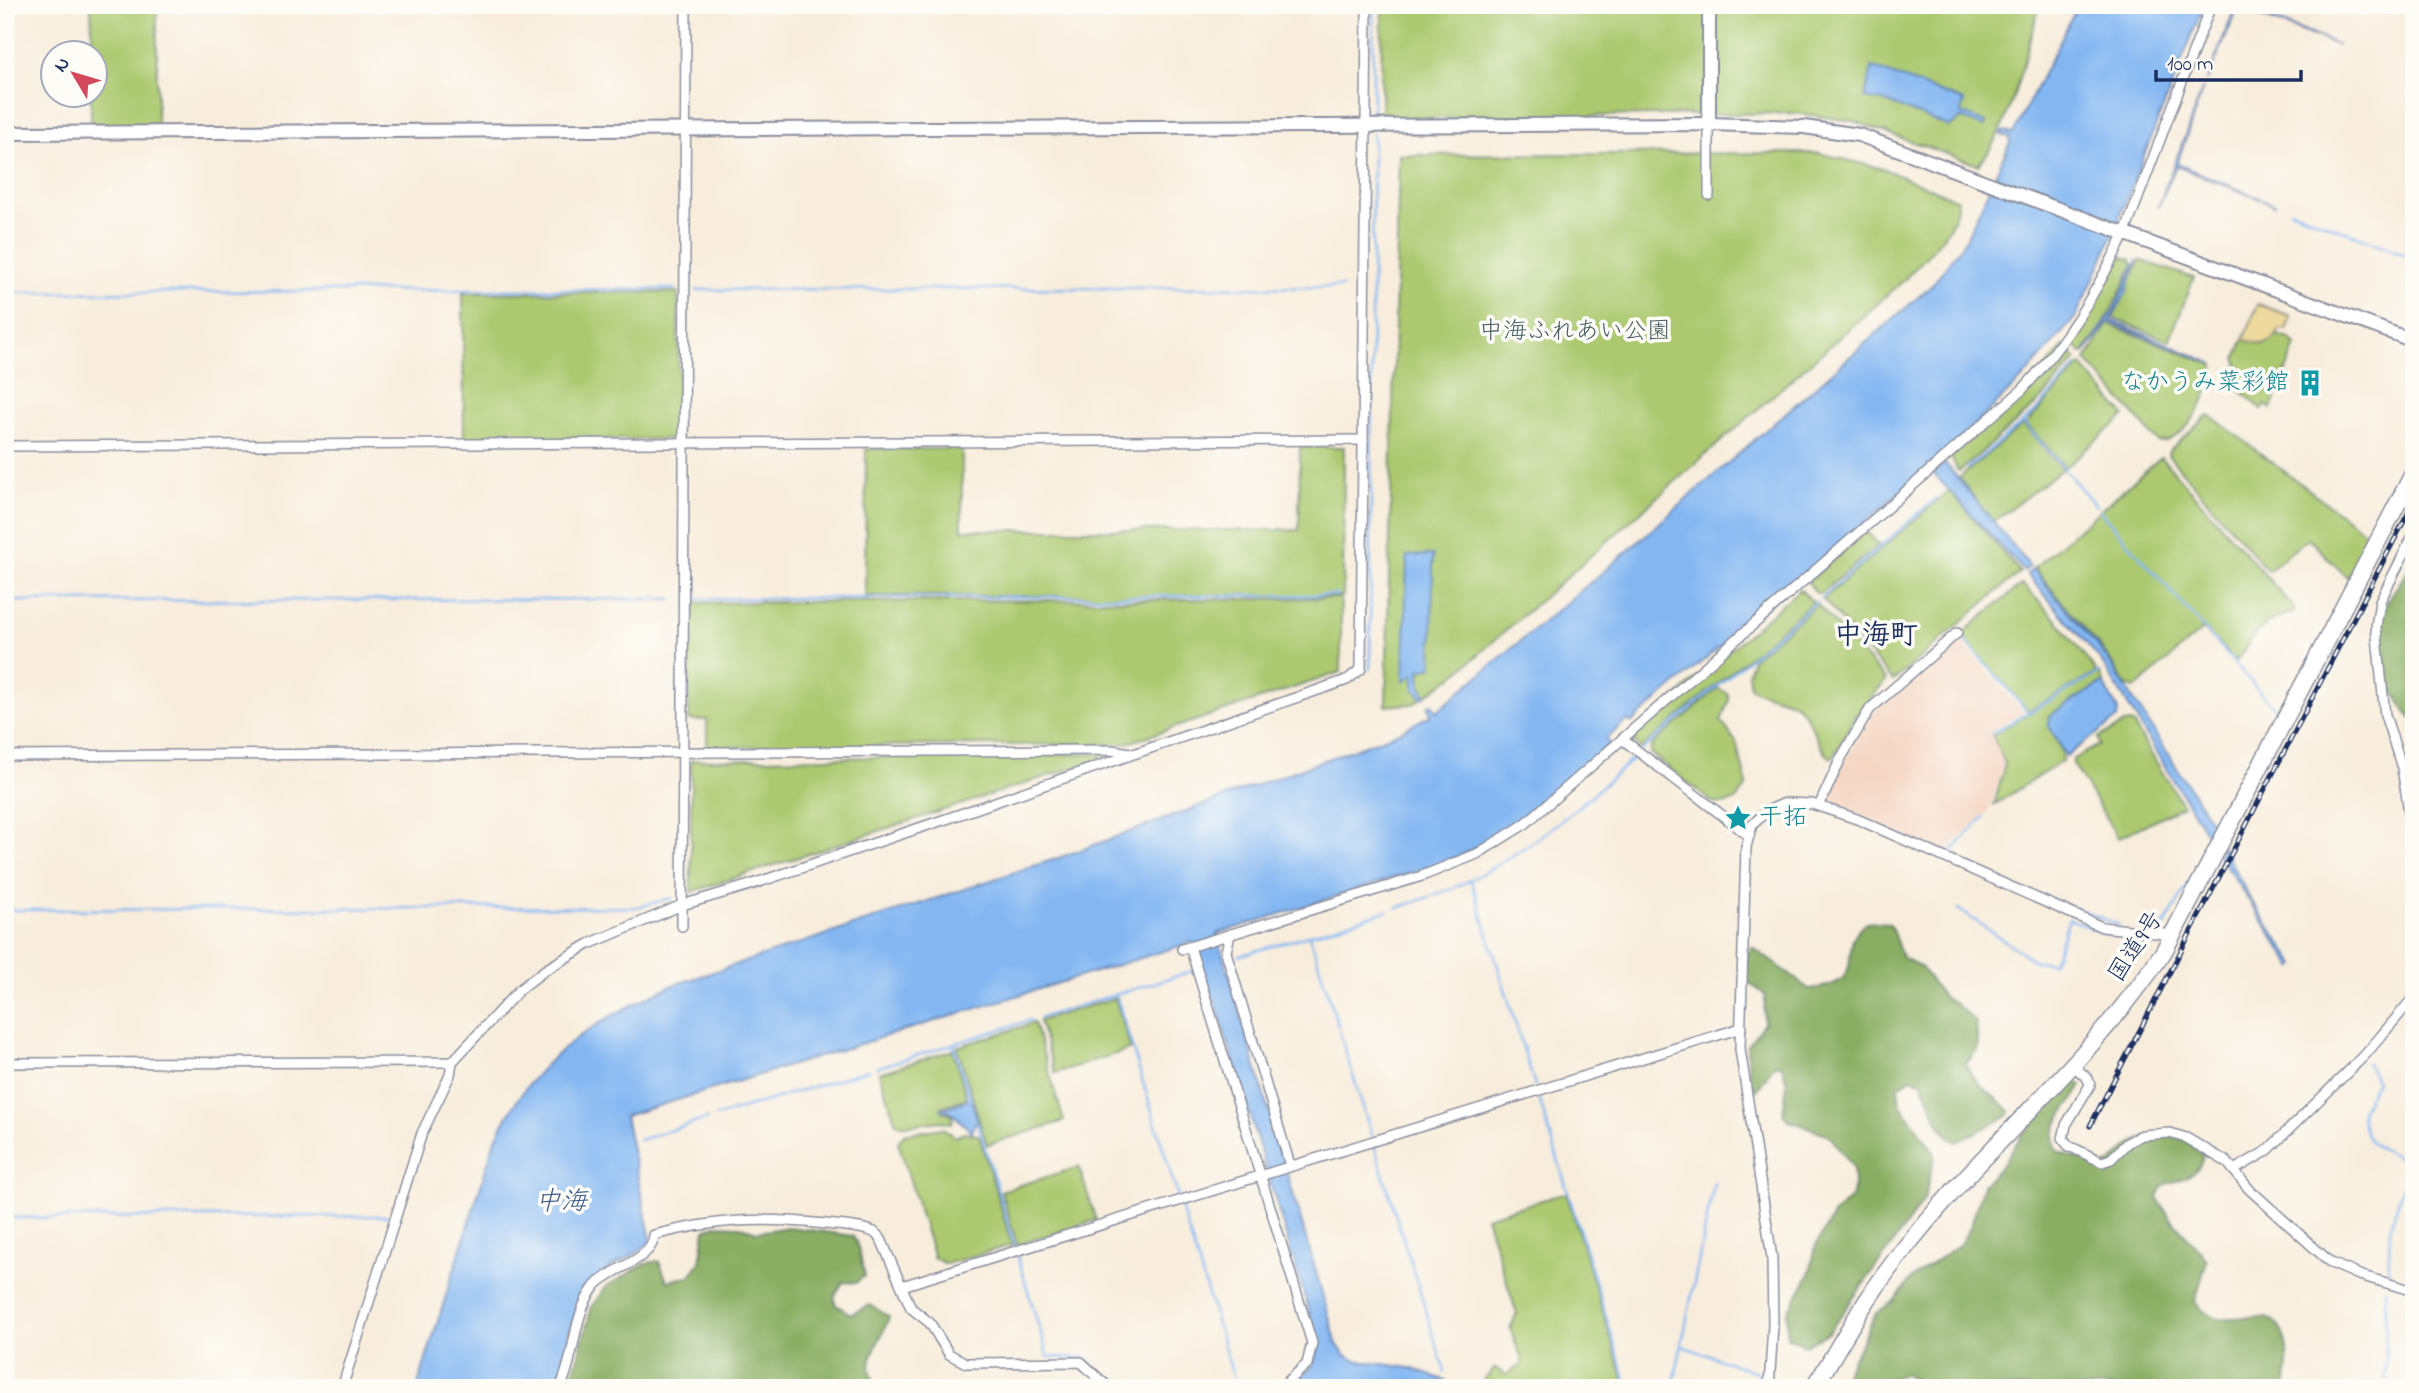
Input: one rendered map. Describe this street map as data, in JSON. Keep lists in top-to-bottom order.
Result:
{
  "streets": {
    "highway": ["国道9号"]
  },
  "districts": ["中海町"],
  "water": ["中海"],
  "parks": ["中海ふれあい公園"],
  "places": {
    "building": ["なかうみ菜彩館"],
    "place": ["干拓"]
  },
  "scale_bar": "100 m",
  "north": "top left"
}
